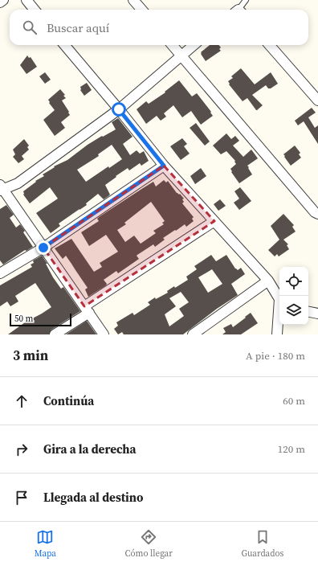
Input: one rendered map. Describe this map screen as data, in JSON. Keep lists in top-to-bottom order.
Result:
{
  "scale_bar": "50 m",
  "page": {
    "search": "Buscar aquí",
    "scale": "50 m",
    "heading": ["3 min", "A pie · 180 m"],
    "list": [
      ["Continúa", "60 m"],
      ["Gira a la derecha", "120 m"],
      "Llegada al destino"
    ],
    "nav": ["Mapa", "Cómo llegar", "Guardados"]
  }
}
